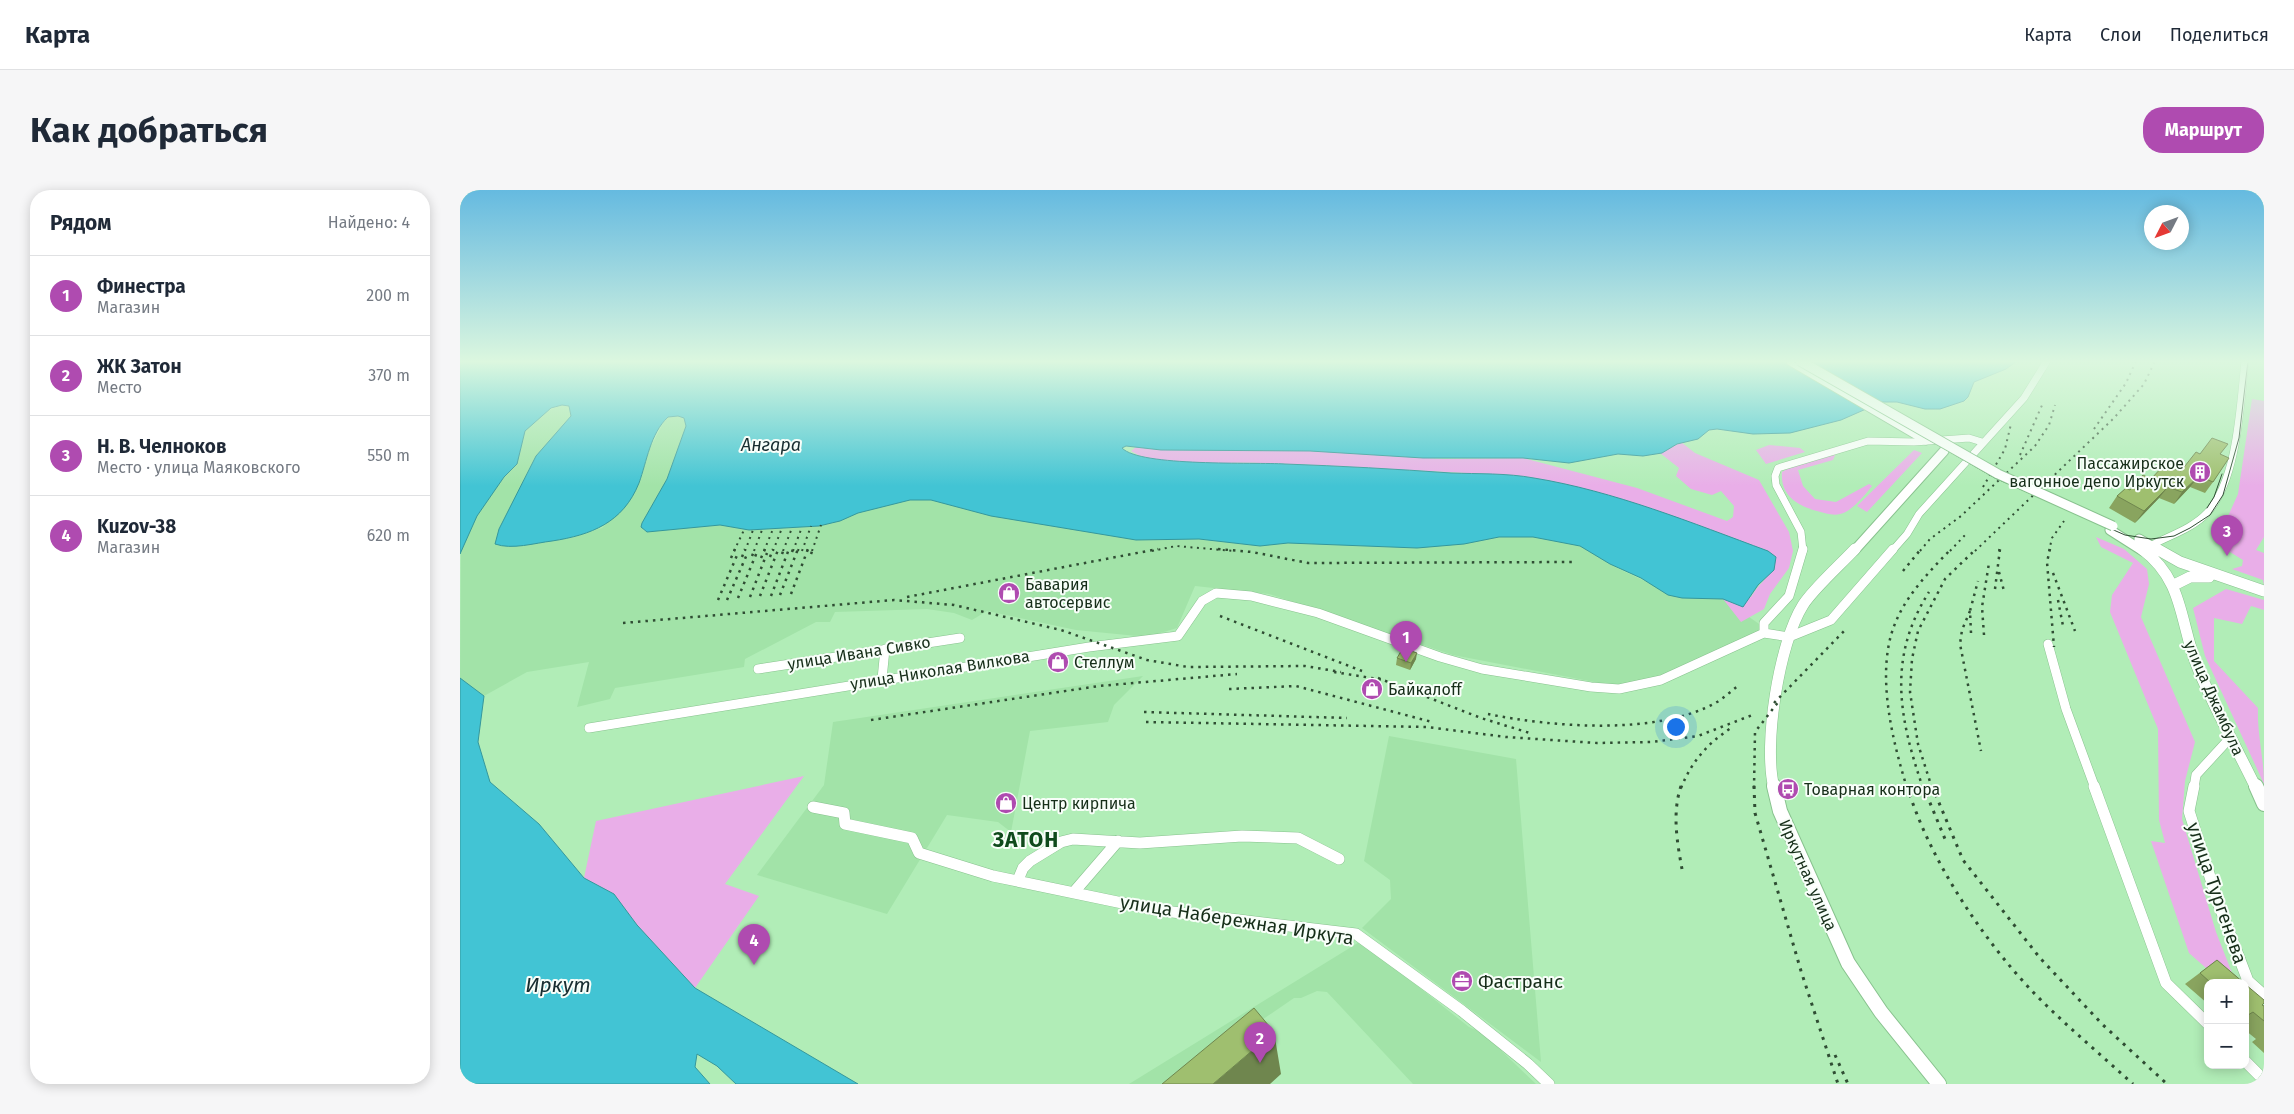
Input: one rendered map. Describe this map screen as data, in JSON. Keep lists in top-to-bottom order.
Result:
{
  "streets": {
    "main road": ["улица Джамбула", "Иркутная улица"],
    "street": [
      "улица Ивана Сивко",
      "улица Николая Вилкова",
      "улица Тургенева",
      "улица Набережная Иркута"
    ]
  },
  "crossings": [
    ["улица Джамбула", "улица Тургенева"]
  ],
  "districts": ["ЗАТОН"],
  "water": ["Ангара", "Иркут"],
  "places": {
    "building": ["Пассажирское вагонное депо Иркутск"],
    "shop": [
      "Бавария автосервис",
      "Стеллум",
      "Байкалoff",
      "Центр кирпича"
    ],
    "bus stop": ["Товарная контора"],
    "office": ["Фастранс"]
  },
  "north": "bottom left",
  "page": {
    "header": "Карта",
    "nav": ["Карта", "Слои", "Поделиться"],
    "buttons": "Маршрут",
    "title": "Как добраться",
    "heading": ["Рядом", "Найдено: 4"],
    "list": [
      {
        "mark": "1",
        "name": "Финестра",
        "note": "Магазин",
        "value": "200 m"
      },
      {
        "mark": "2",
        "name": "ЖК Затон",
        "note": "Место",
        "value": "370 m"
      },
      {
        "mark": "3",
        "name": "Н. В. Челноков",
        "note": "Место · улица Маяковского",
        "value": "550 m"
      },
      {
        "mark": "4",
        "name": "Kuzov-38",
        "note": "Магазин",
        "value": "620 m"
      }
    ],
    "pins": [
      "3",
      "1",
      "4",
      "2"
    ],
    "map_buttons": ["+", "−"]
  }
}
